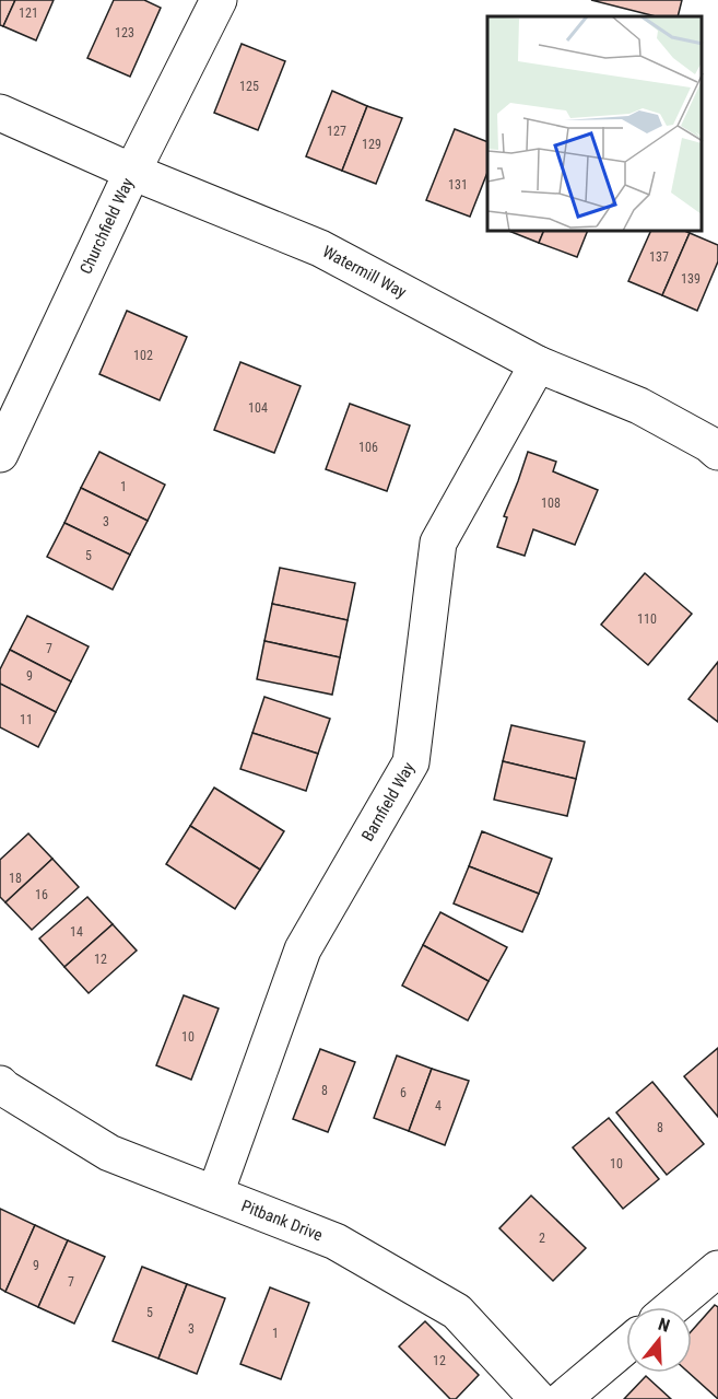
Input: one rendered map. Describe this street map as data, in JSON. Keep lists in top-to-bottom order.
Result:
{
  "streets": {
    "street": [
      "Churchfield Way",
      "Watermill Way",
      "Barnfield Way",
      "Pitbank Drive"
    ]
  },
  "crossings": [
    ["Churchfield Way", "Watermill Way"],
    ["Watermill Way", "Barnfield Way"],
    ["Barnfield Way", "Pitbank Drive"]
  ],
  "house_numbers": [
    "121",
    "123",
    "125",
    "127",
    "129",
    "131",
    "137",
    "139",
    "102",
    "104",
    "106",
    "1",
    "108",
    "3",
    "5",
    "110",
    "7",
    "9",
    "11",
    "18",
    "16",
    "14",
    "12",
    "10",
    "8",
    "6",
    "4",
    "8",
    "10",
    "2",
    "9",
    "7",
    "5",
    "3",
    "1",
    "12"
  ],
  "north": "top"
}
